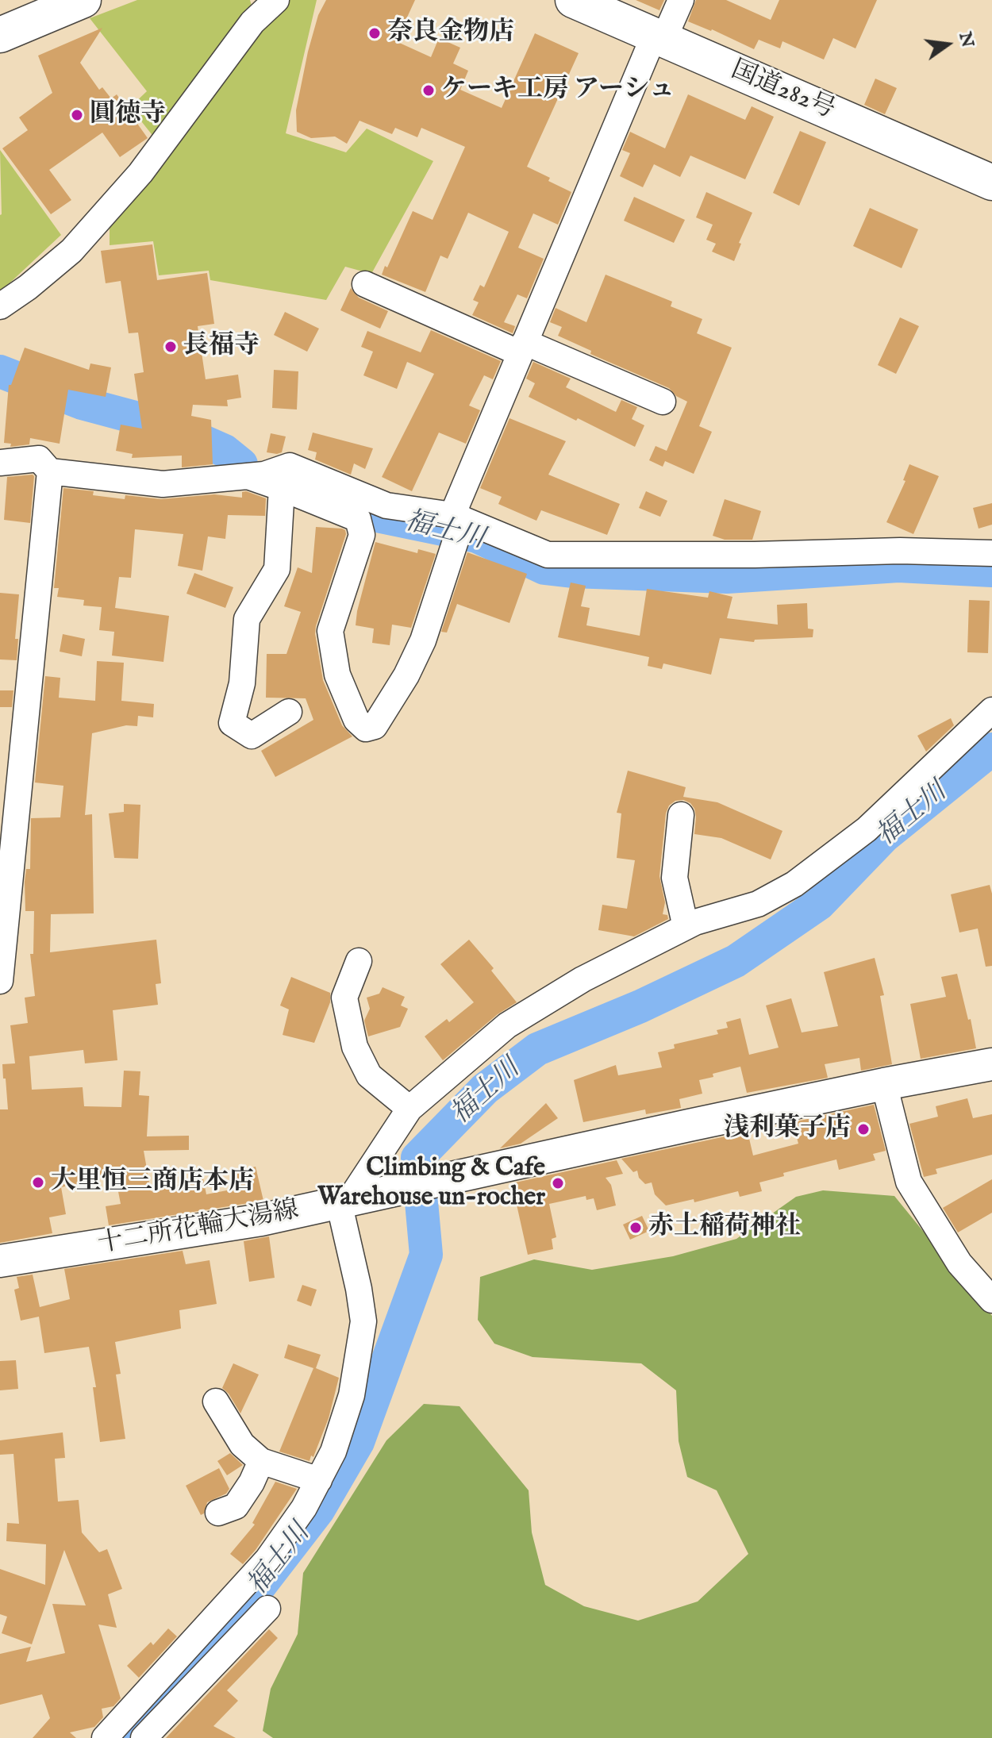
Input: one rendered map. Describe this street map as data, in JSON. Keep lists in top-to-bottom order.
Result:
{
  "streets": {
    "highway": ["国道282号"],
    "main road": ["十二所花輪大湯線"]
  },
  "water": ["福士川"],
  "places": [
    "奈良金物店",
    "ケーキ工房 アーシュ",
    "圓徳寺",
    "長福寺",
    "浅利菓子店",
    "大里恒三商店本店",
    "Climbing & Cafe Warehouse un-rocher",
    "赤土稲荷神社"
  ],
  "north": "right"
}
